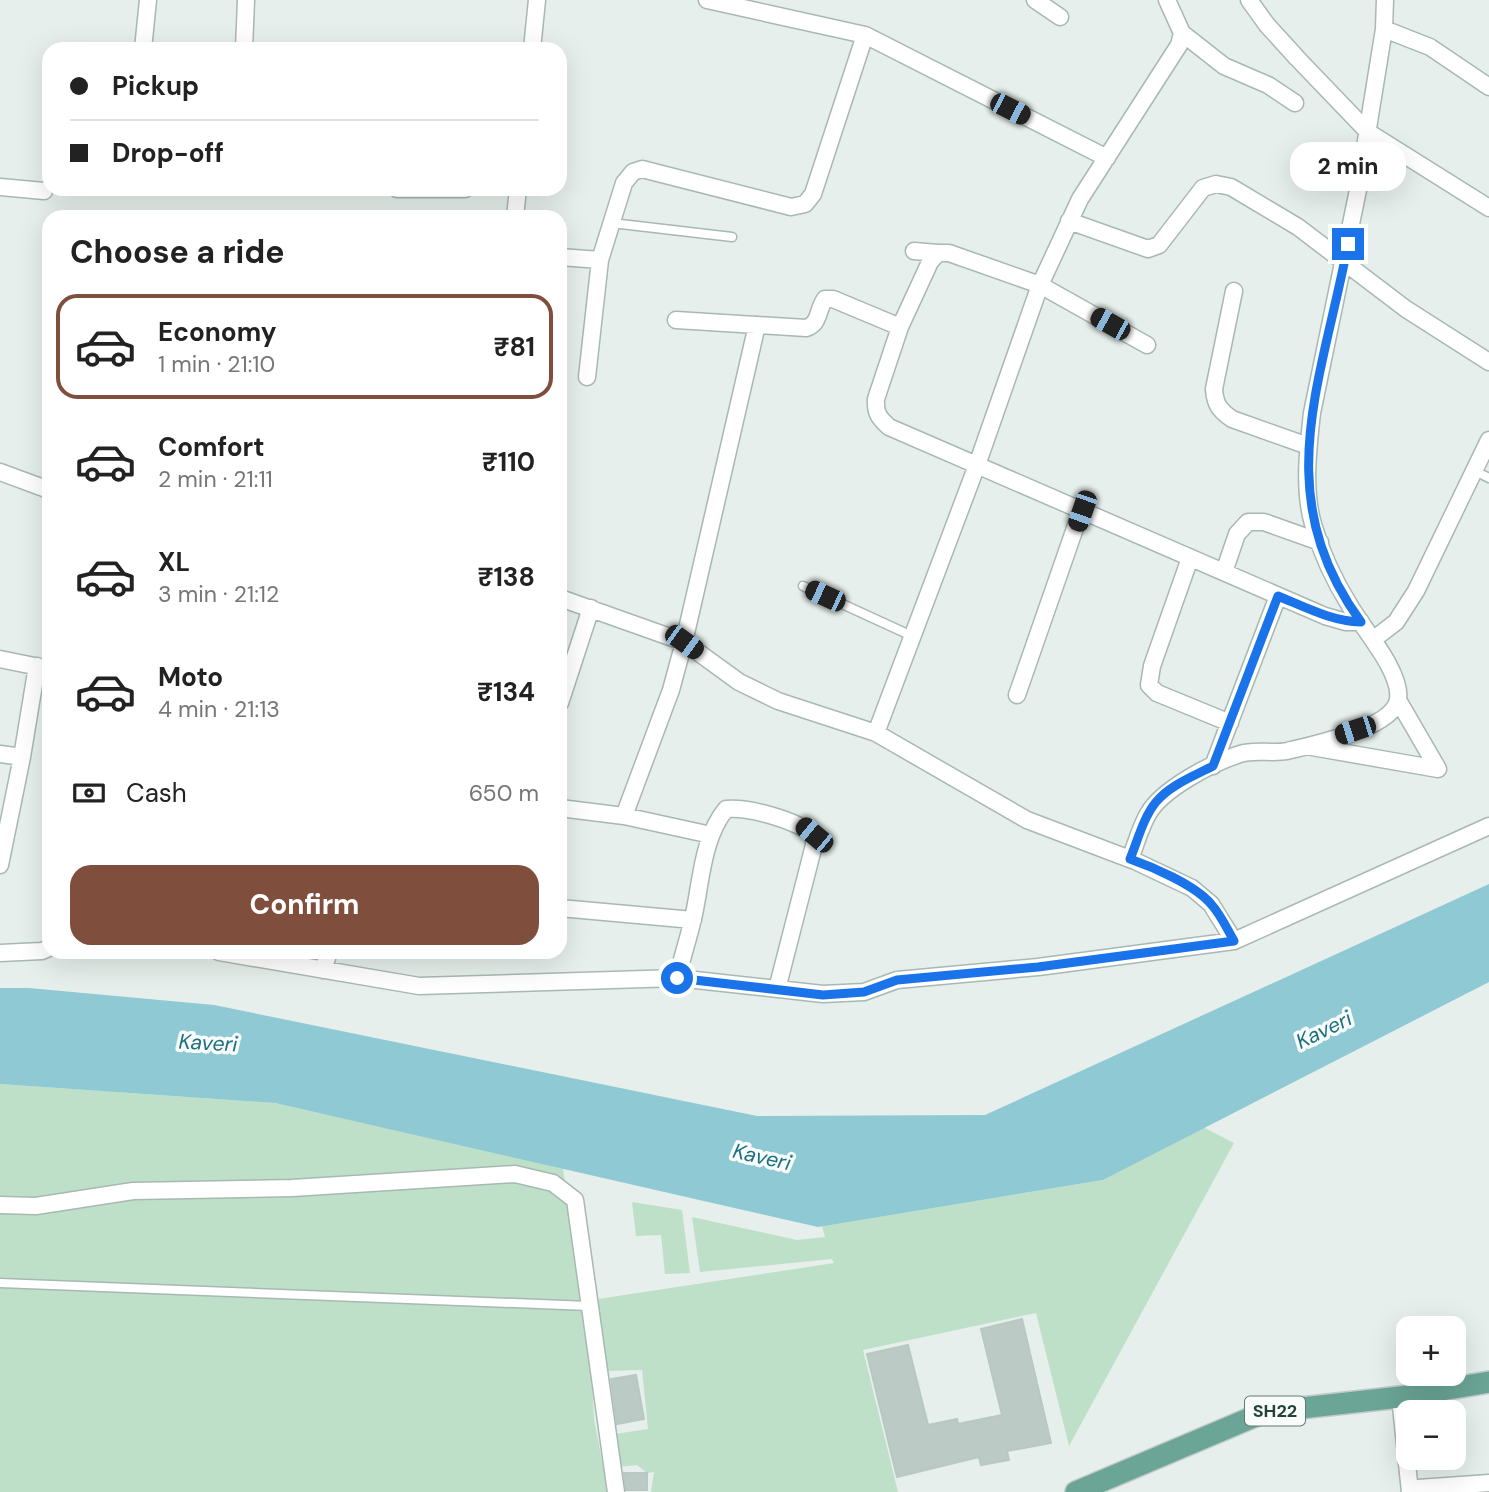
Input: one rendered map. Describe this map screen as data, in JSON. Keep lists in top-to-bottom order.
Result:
{
  "streets": {
    "main road": ["SH22"]
  },
  "water": ["Kaveri"],
  "page": {
    "banner": ["Pickup", "Drop-off"],
    "bubble": "2 min",
    "heading": "Choose a ride",
    "list": [
      {
        "name": "Economy",
        "note": "1 min · 21:10",
        "value": "₹81"
      },
      {
        "name": "Comfort",
        "note": "2 min · 21:11",
        "value": "₹110"
      },
      {
        "name": "XL",
        "note": "3 min · 21:12",
        "value": "₹138"
      },
      {
        "name": "Moto",
        "note": "4 min · 21:13",
        "value": "₹134"
      }
    ],
    "pay": ["Cash", "650 m"],
    "buttons": "Confirm",
    "map_buttons": ["+", "−"]
  }
}
